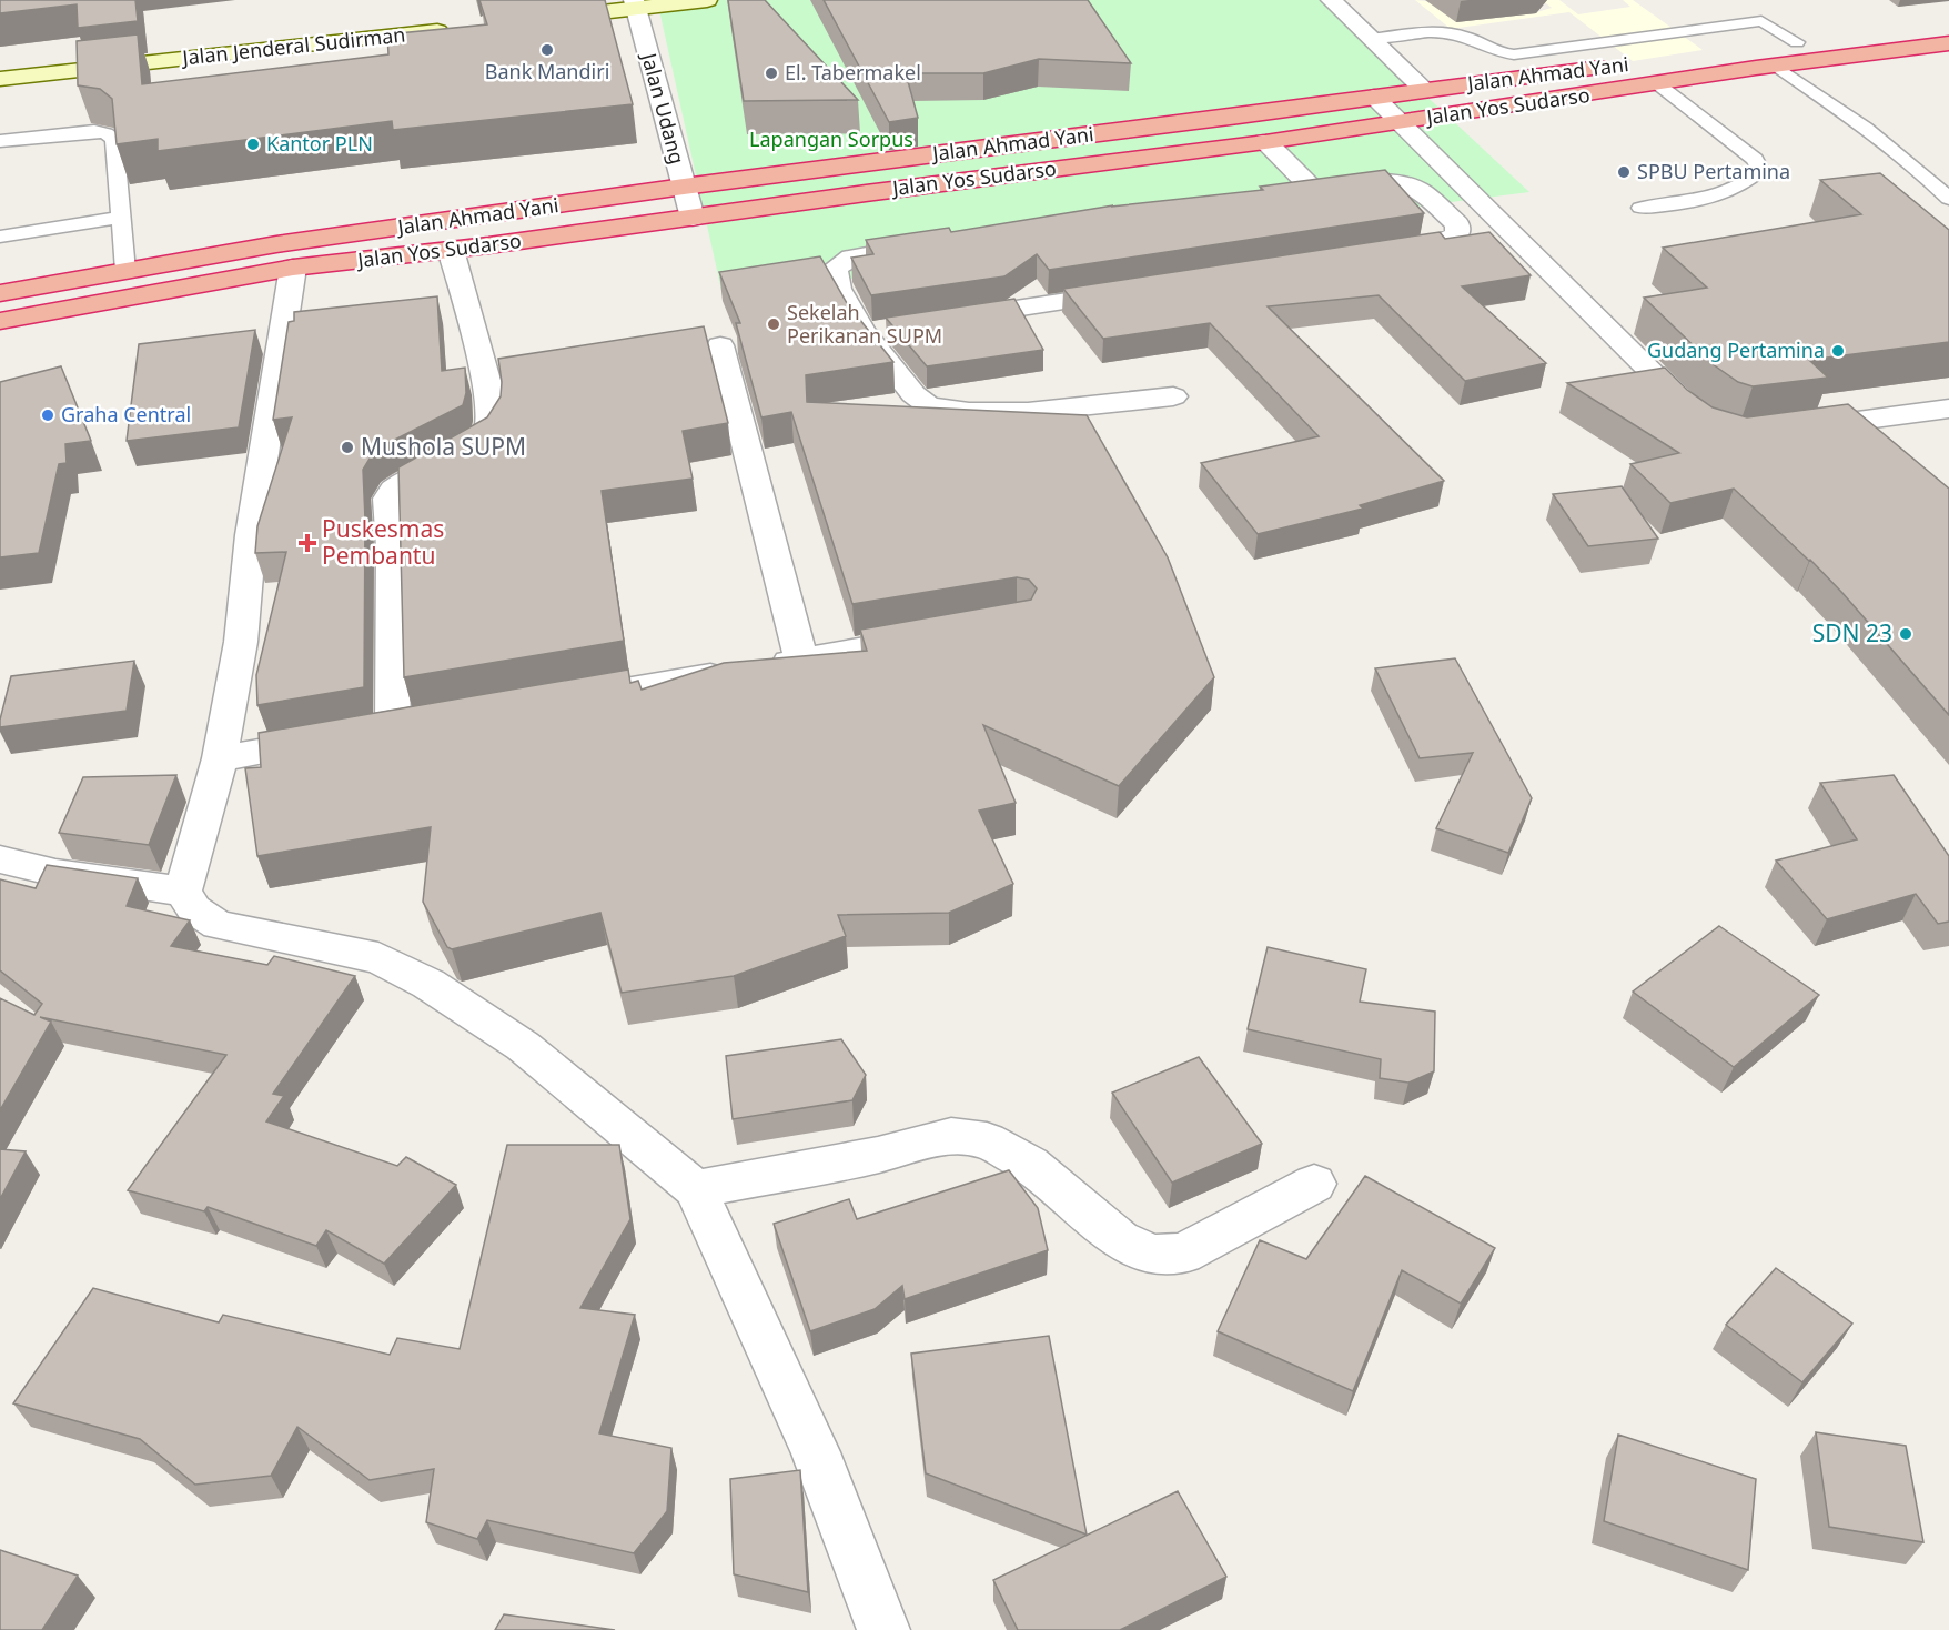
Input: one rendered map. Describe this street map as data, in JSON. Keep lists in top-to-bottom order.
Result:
{
  "streets": {
    "highway": ["Jalan Ahmad Yani", "Jalan Yos Sudarso"],
    "main road": ["Jalan Jenderal Sudirman"],
    "street": ["Jalan Udang"]
  },
  "crossings": [
    ["Jalan Ahmad Yani", "Jalan Udang"],
    ["Jalan Yos Sudarso", "Jalan Udang"]
  ],
  "parks": ["Lapangan Sorpus"],
  "places": {
    "other": [
      "Bank Mandiri",
      "El. Tabermakel",
      "Kantor PLN",
      "SPBU Pertamina",
      "Sekelah Perikanan SUPM",
      "Gudang Pertamina",
      "Graha Central",
      "Mushola SUPM",
      "SDN 23"
    ],
    "health": ["Puskesmas Pembantu"]
  }
}
